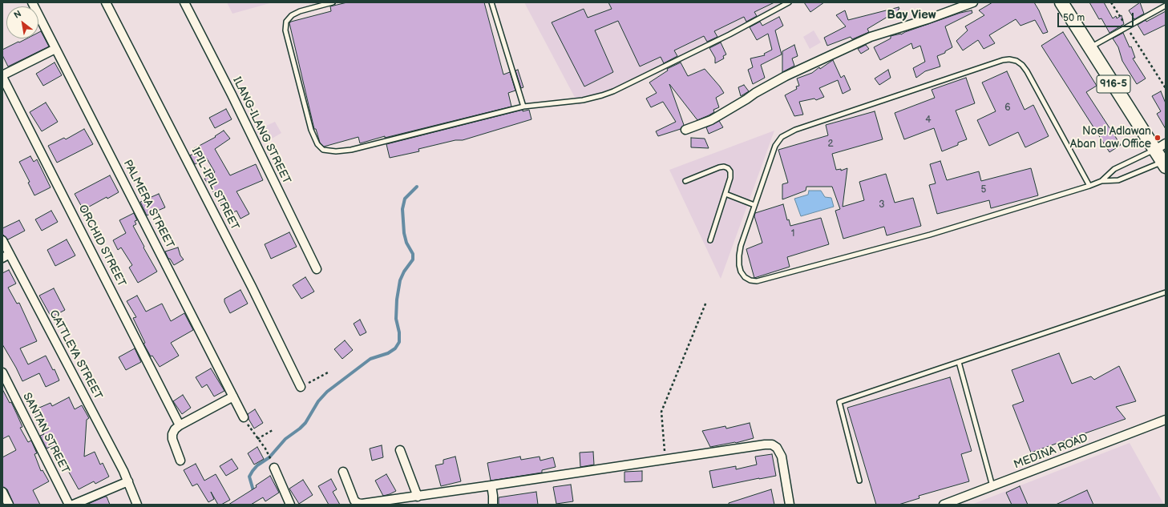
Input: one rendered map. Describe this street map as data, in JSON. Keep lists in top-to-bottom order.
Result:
{
  "streets": {
    "main road": ["916-5"],
    "street": [
      "ILANG-ILANG STREET",
      "IPIL-IPIL STREET",
      "PALMERA STREET",
      "ORCHID STREET",
      "CATTLEYA STREET",
      "SANTAN STREET",
      "MEDINA ROAD"
    ]
  },
  "districts": ["Bay View"],
  "places": ["Noel Adlawan Aban Law Office"],
  "house_numbers": [
    "6",
    "4",
    "2",
    "5",
    "3",
    "1"
  ],
  "scale_bar": "50 m",
  "north": "top left"
}
